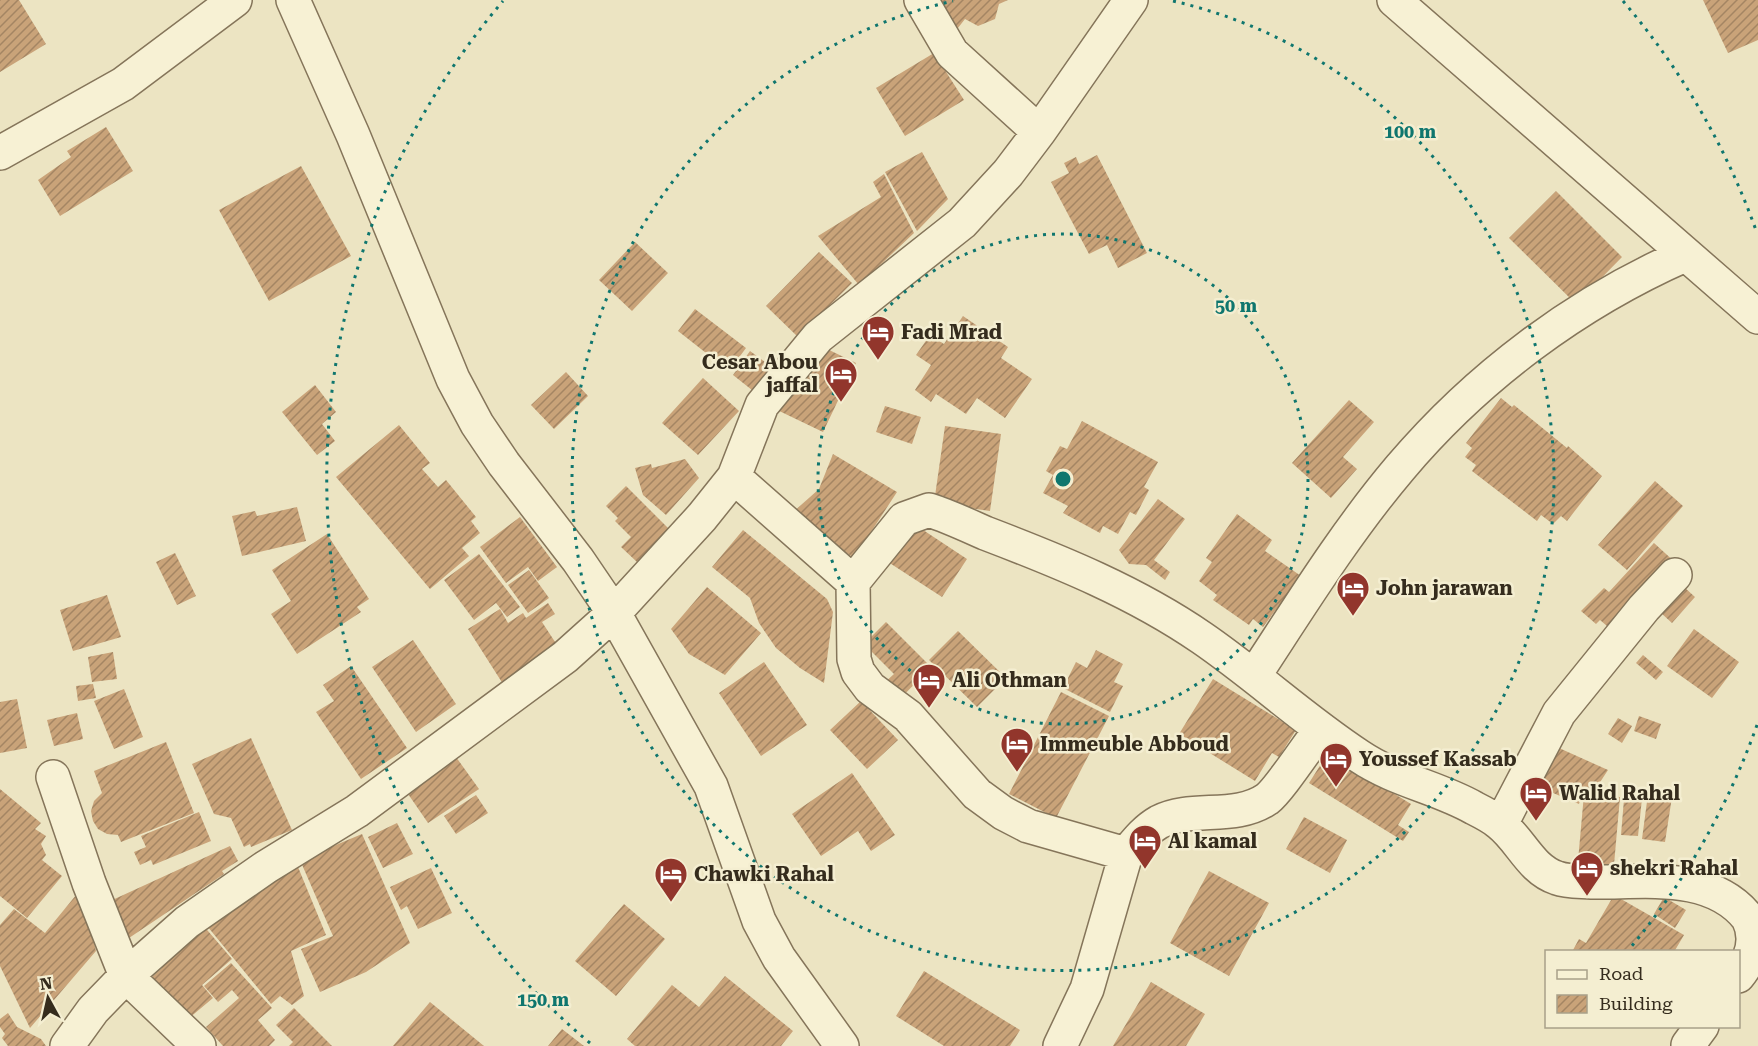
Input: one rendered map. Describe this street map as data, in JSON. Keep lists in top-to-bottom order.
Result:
{
  "places": {
    "hotel": [
      "Fadi Mrad",
      "Cesar Abou jaffal",
      "John jarawan",
      "Ali Othman",
      "Immeuble Abboud",
      "Youssef Kassab",
      "Walid Rahal",
      "Al kamal",
      "shekri Rahal",
      "Chawki Rahal"
    ]
  },
  "legend": ["Road", "Building"],
  "north": "top",
  "rings": ["100 m", "50 m", "150 m"]
}
